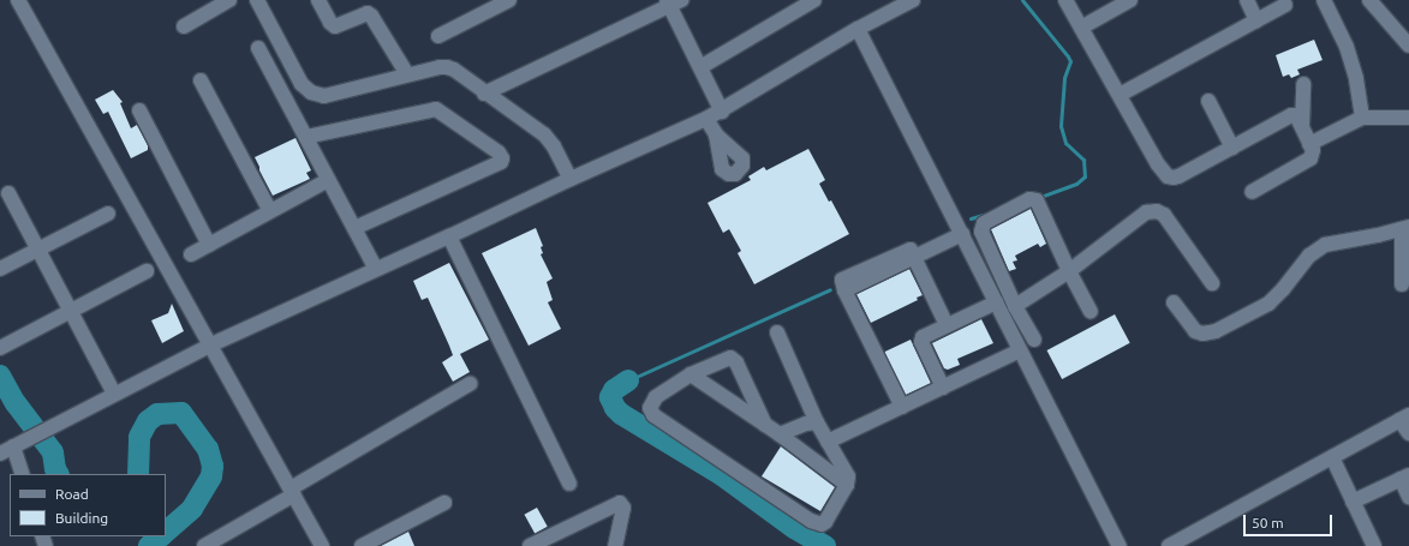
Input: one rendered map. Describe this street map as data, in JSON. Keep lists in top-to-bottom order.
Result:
{
  "legend": ["Road", "Building"],
  "scale_bar": "50 m"
}
